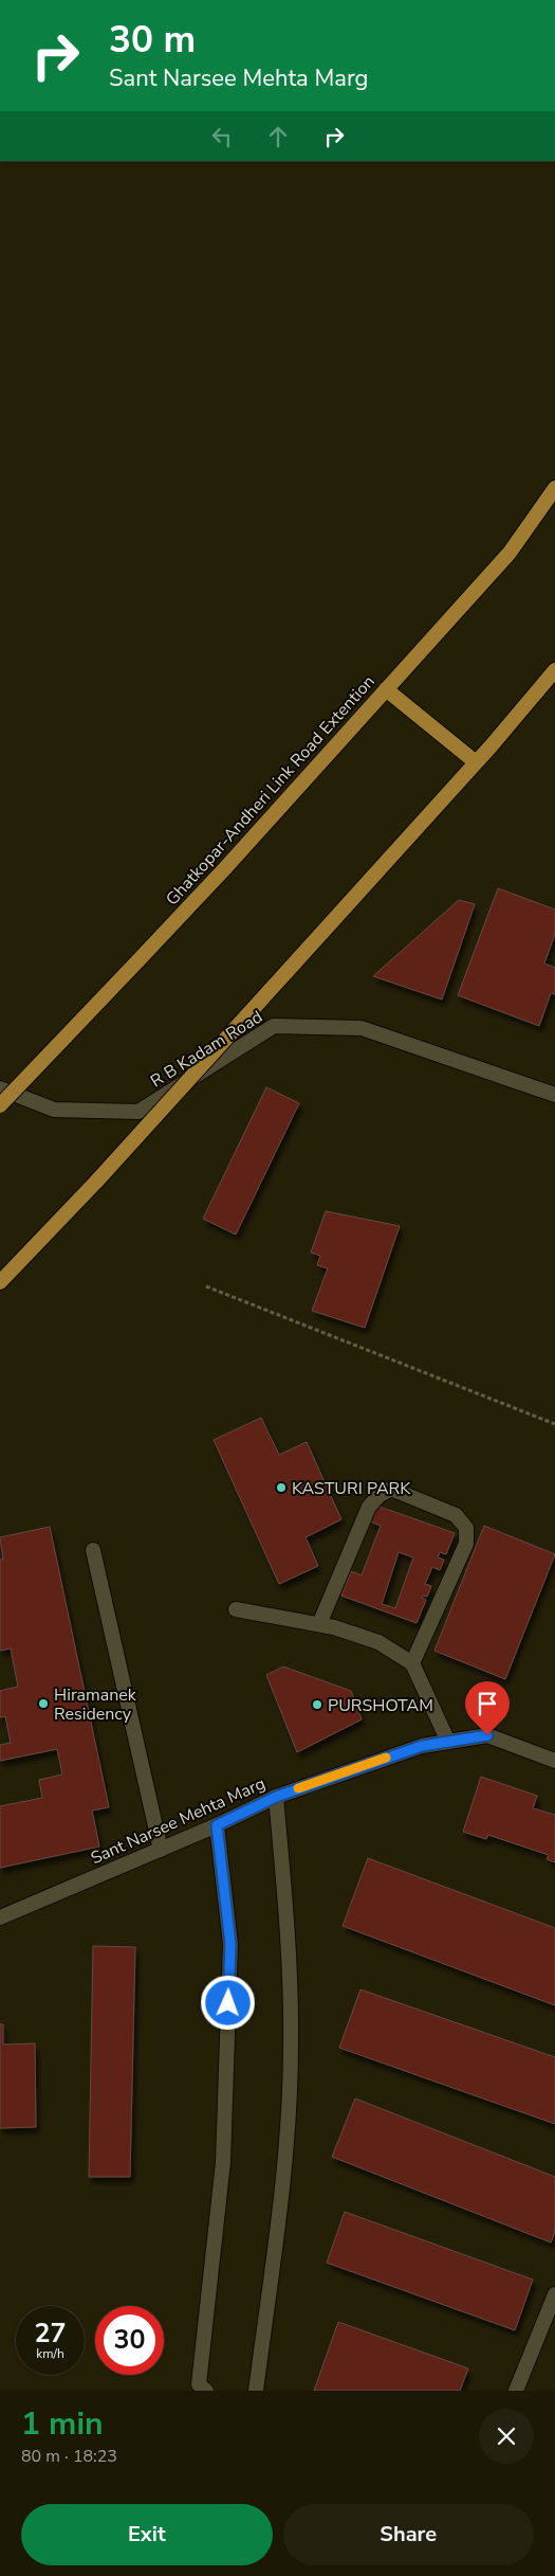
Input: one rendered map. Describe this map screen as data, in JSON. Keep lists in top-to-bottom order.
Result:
{
  "streets": {
    "main road": ["Ghatkopar-Andheri Link Road Extention"],
    "street": ["R B Kadam Road", "Sant Narsee Mehta Marg"]
  },
  "places": ["KASTURI PARK", "Hiramanek Residency", "PURSHOTAM"],
  "page": {
    "turn": ["30 m", "Sant Narsee Mehta Marg"],
    "speed": "27 km/h",
    "limit": "30",
    "heading": ["1 min", "80 m · 18:23"],
    "buttons": ["Exit", "Share"]
  }
}
